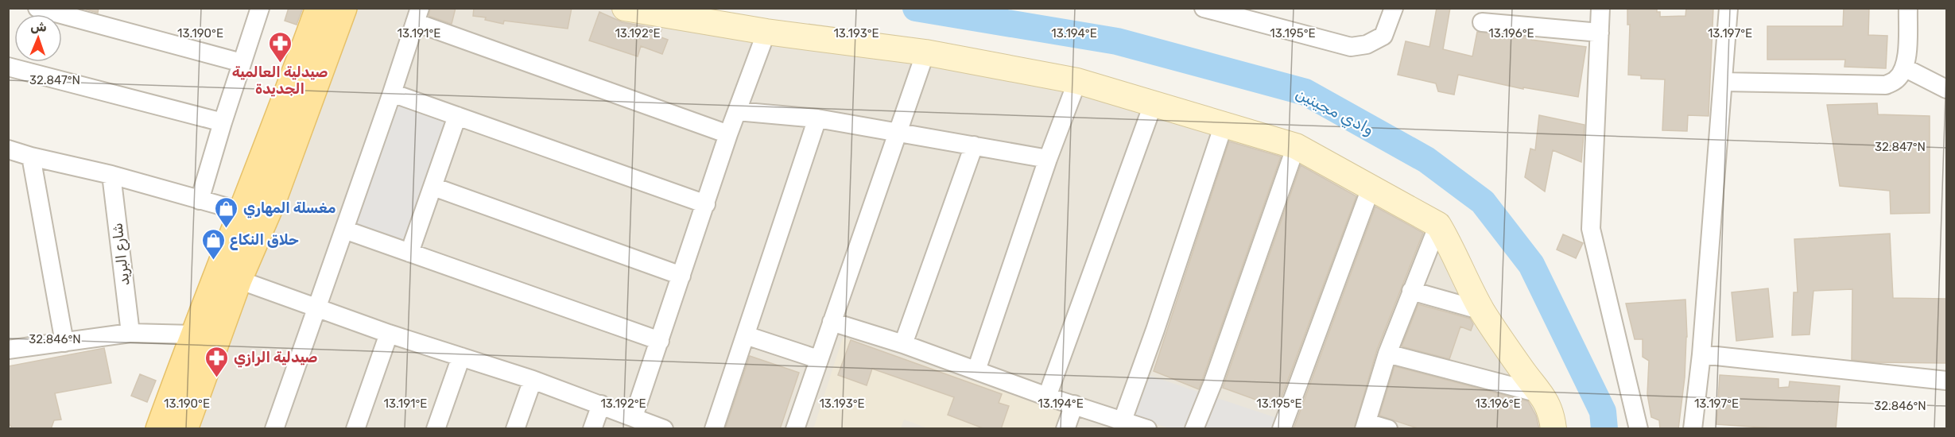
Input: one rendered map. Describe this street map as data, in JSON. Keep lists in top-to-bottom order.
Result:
{
  "streets": {
    "street": ["شارع البريد"]
  },
  "water": ["وادي مجينين"],
  "places": {
    "pharmacy": ["صيدلية العالمية الجديدة", "صيدلية الرازي"],
    "shop": ["مغسلة المهاري", "حلاق النكاع"]
  },
  "north": "top",
  "coordinates": [
    "13.190°E",
    "13.191°E",
    "13.192°E",
    "13.193°E",
    "13.194°E",
    "13.195°E",
    "13.196°E",
    "13.197°E",
    "32.847°N",
    "32.846°N"
  ]
}
